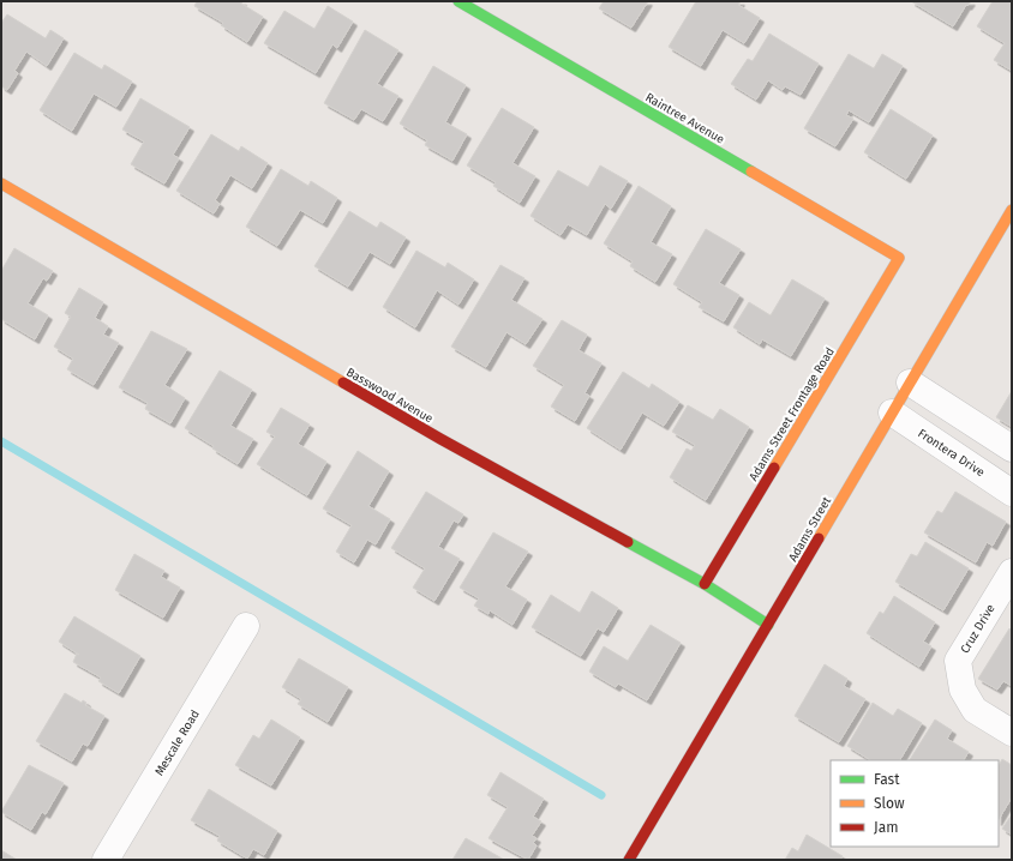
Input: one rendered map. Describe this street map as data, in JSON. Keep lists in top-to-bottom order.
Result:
{
  "streets": {
    "street": [
      "Raintree Avenue",
      "Basswood Avenue",
      "Adams Street Frontage Road",
      "Frontera Drive",
      "Adams Street",
      "Cruz Drive",
      "Mescale Road"
    ]
  },
  "crossings": [
    ["Raintree Avenue", "Adams Street Frontage Road"],
    ["Basswood Avenue", "Adams Street Frontage Road"],
    ["Basswood Avenue", "Adams Street"],
    ["Frontera Drive", "Adams Street"]
  ],
  "legend": ["Fast", "Slow", "Jam"]
}
